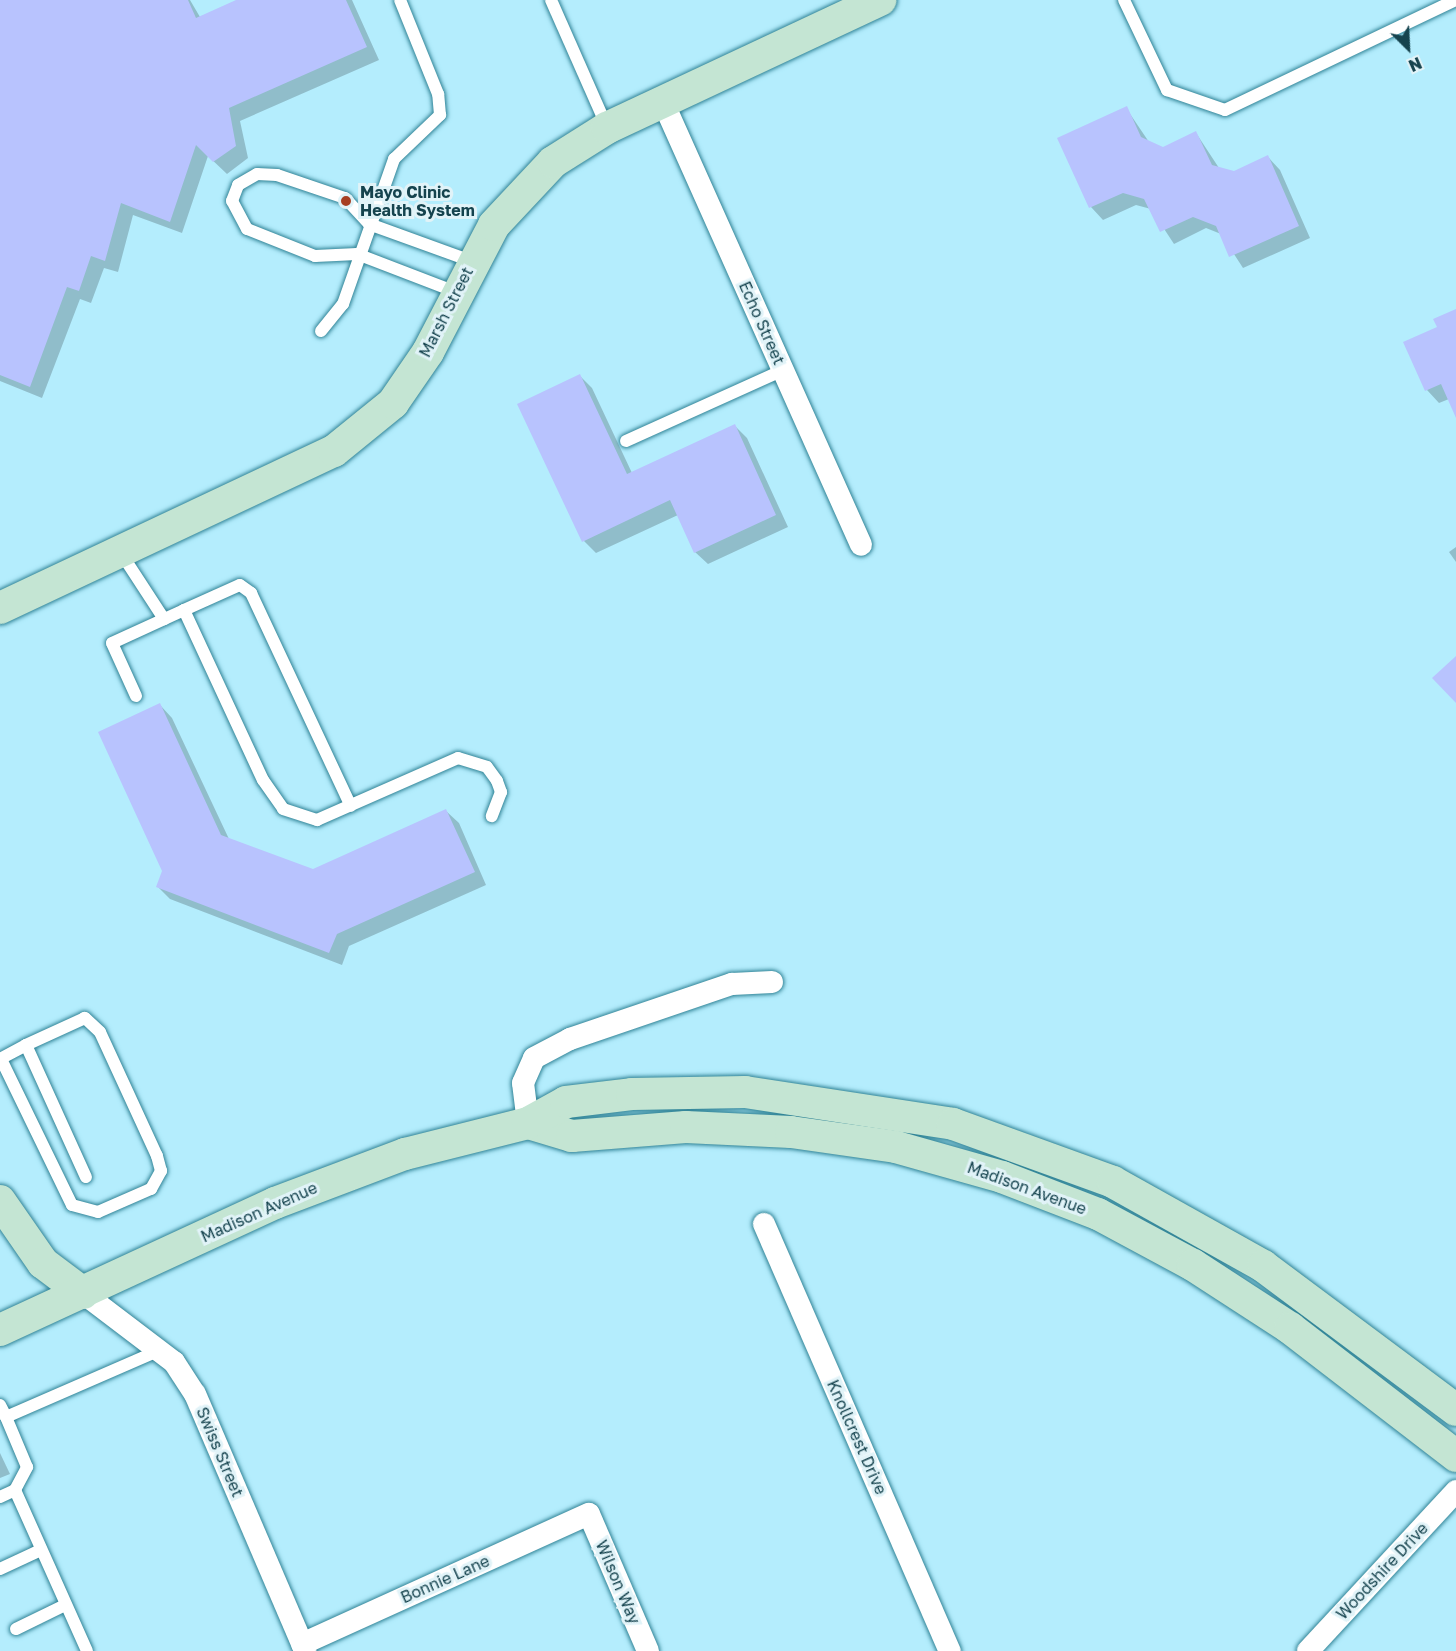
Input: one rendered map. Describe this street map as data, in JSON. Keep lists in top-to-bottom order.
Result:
{
  "streets": {
    "main road": ["Marsh Street", "Madison Avenue"],
    "street": [
      "Echo Street",
      "Knollcrest Drive",
      "Swiss Street",
      "Woodshire Drive",
      "Bonnie Lane",
      "Wilson Way"
    ]
  },
  "crossings": [
    ["Marsh Street", "Echo Street"],
    ["Madison Avenue", "Swiss Street"],
    ["Swiss Street", "Bonnie Lane"],
    ["Bonnie Lane", "Wilson Way"]
  ],
  "places": ["Mayo Clinic Health System"],
  "north": "bottom right"
}
